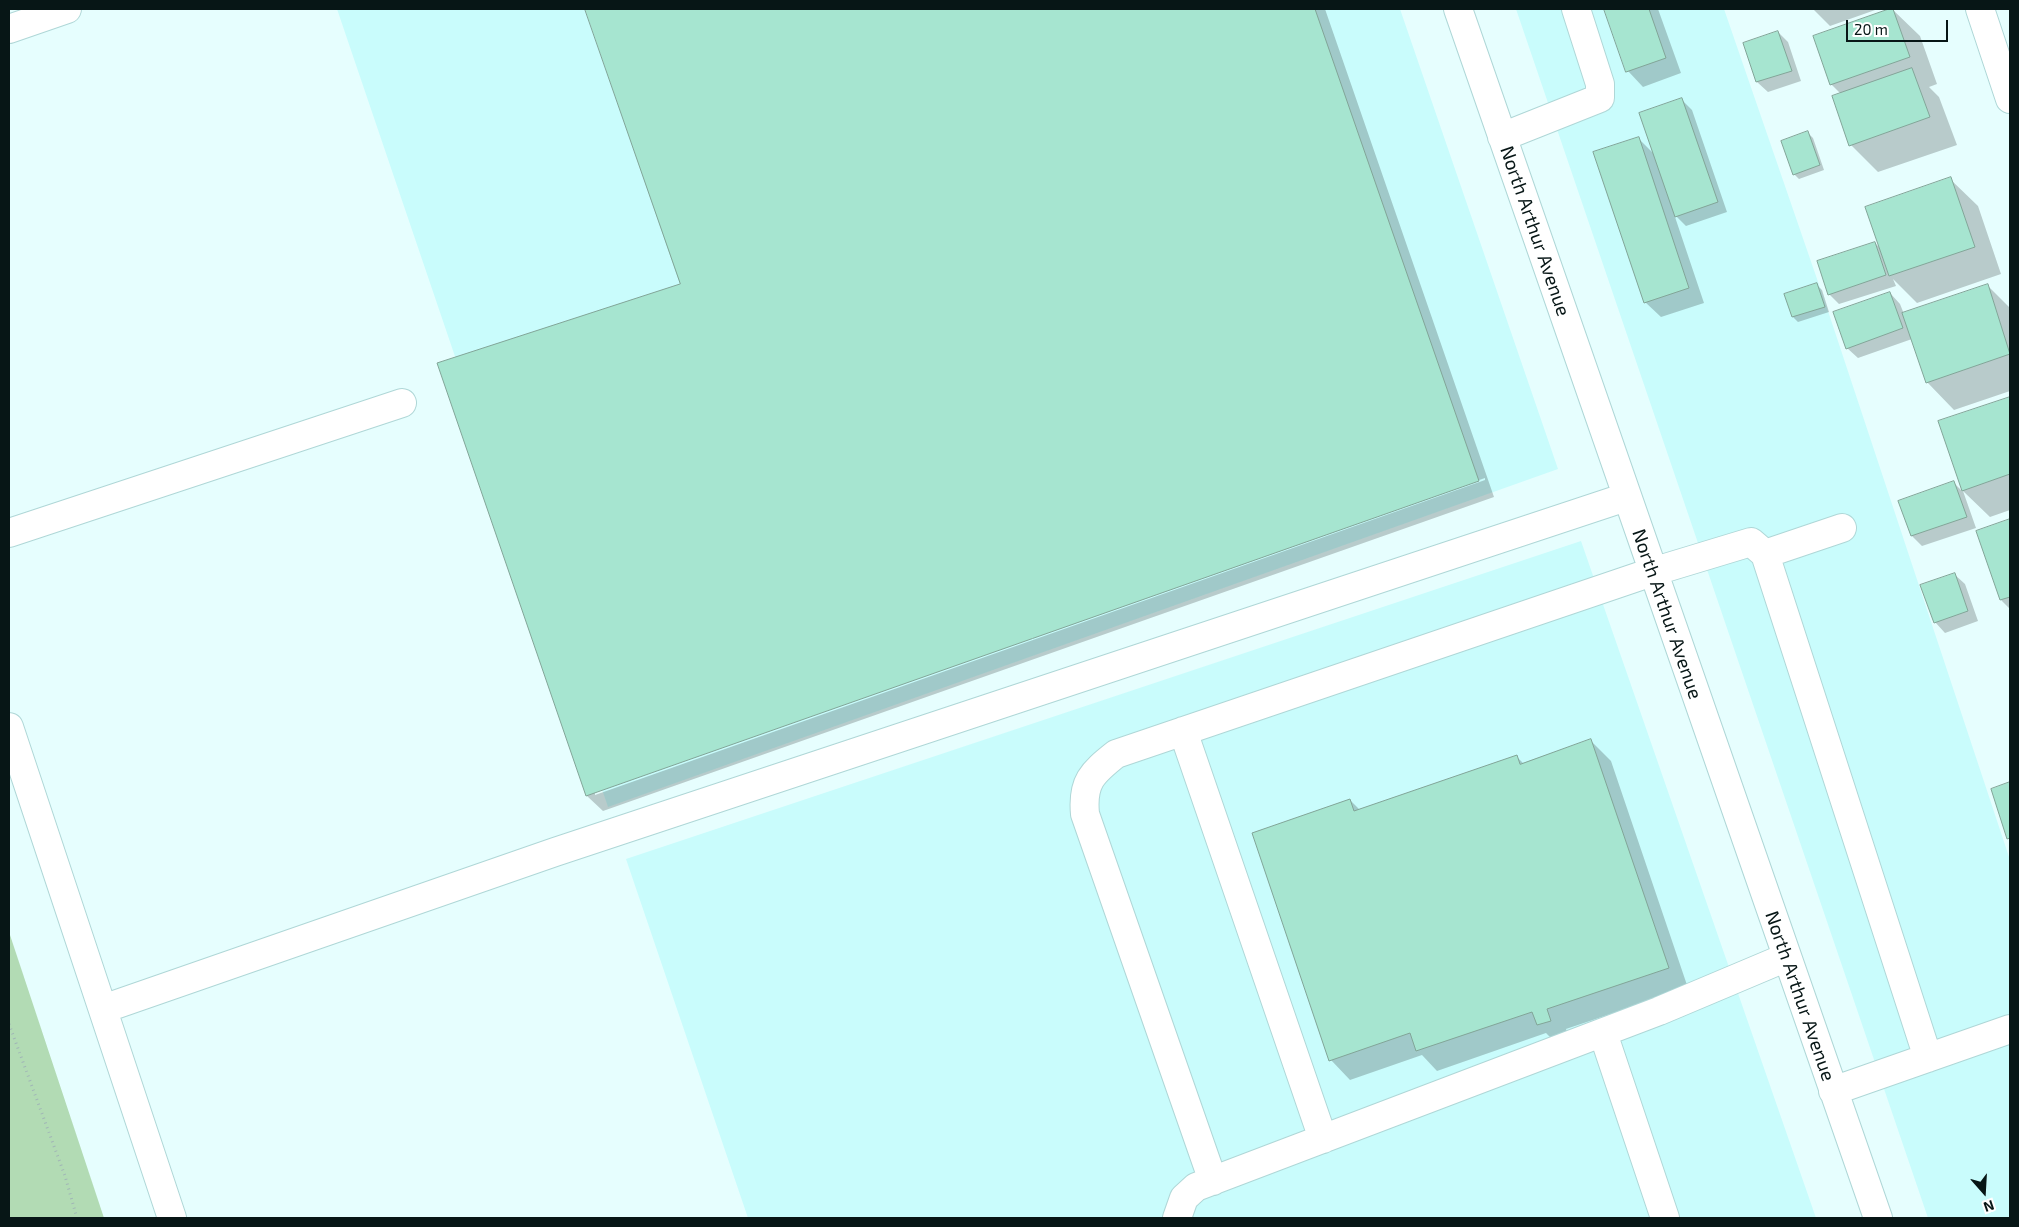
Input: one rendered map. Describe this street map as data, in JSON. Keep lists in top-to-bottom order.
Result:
{
  "streets": {
    "street": ["North Arthur Avenue"]
  },
  "scale_bar": "20 m",
  "north": "bottom"
}
